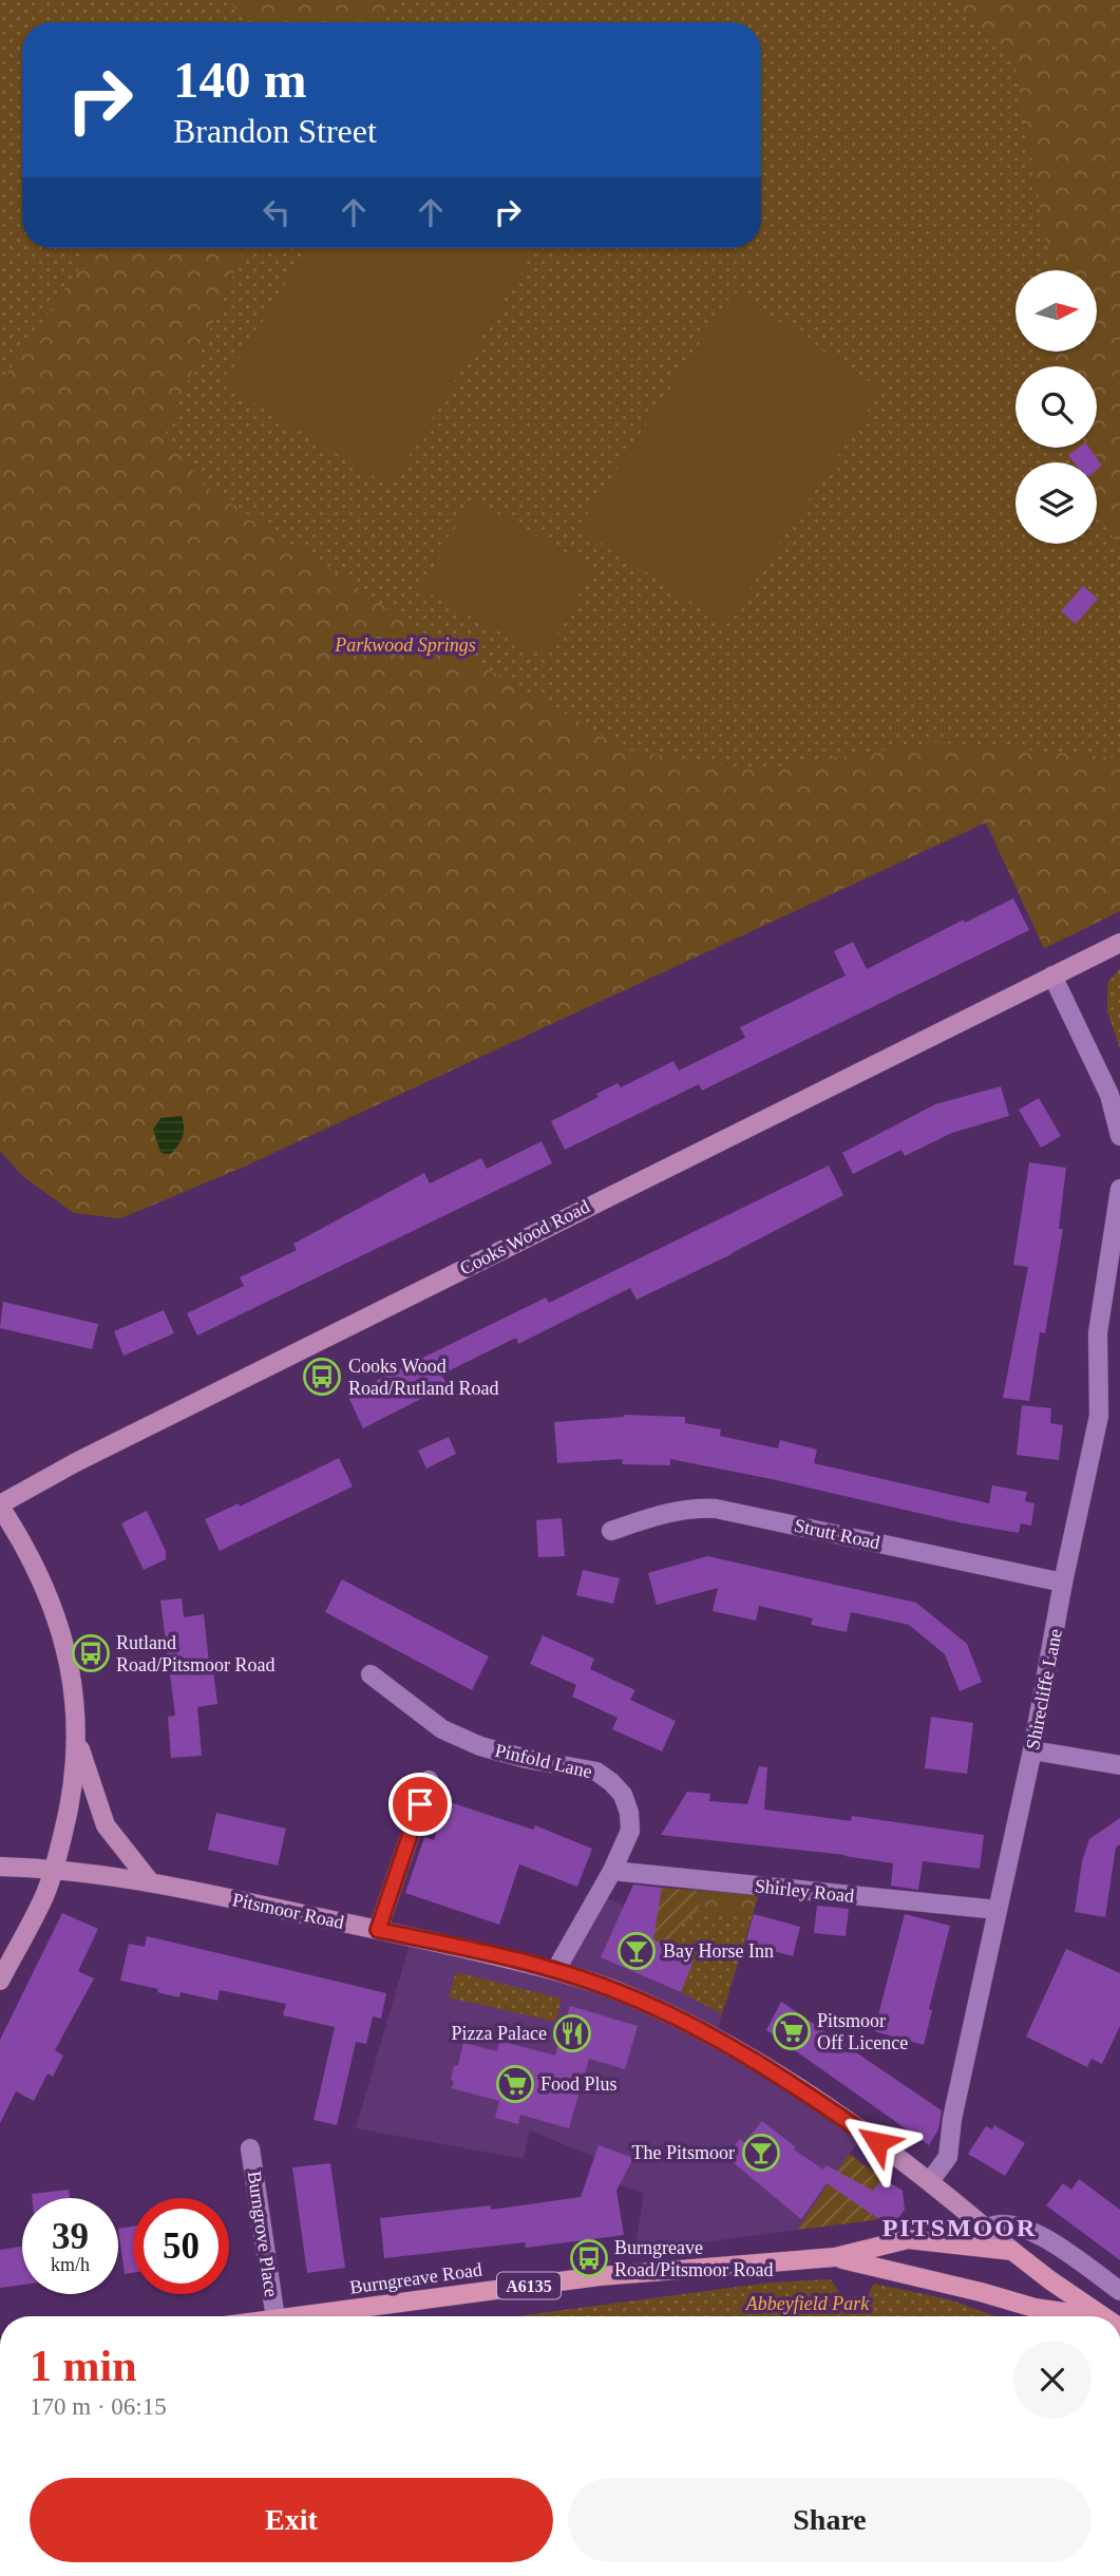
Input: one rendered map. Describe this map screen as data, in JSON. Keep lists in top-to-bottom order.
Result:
{
  "streets": {
    "main road": [
      "Cooks Wood Road",
      "Pitsmoor Road",
      "Burngreave Road",
      "A6135"
    ],
    "street": [
      "Strutt Road",
      "Shirecliffe Lane",
      "Pinfold Lane",
      "Shirley Road",
      "Burngrove Place"
    ]
  },
  "crossings": [
    ["Strutt Road", "Shirecliffe Lane"],
    ["Shirecliffe Lane", "Shirley Road"],
    ["Shirecliffe Lane", "Pitsmoor Road"],
    ["Pinfold Lane", "Shirley Road"],
    ["Pinfold Lane", "Pitsmoor Road"],
    ["Pitsmoor Road", "Burngreave Road"],
    ["Pitsmoor Road", "A6135"],
    ["Burngreave Road", "A6135"]
  ],
  "districts": ["PITSMOOR"],
  "parks": ["Parkwood Springs", "Abbeyfield Park"],
  "places": {
    "bus stop": ["Cooks Wood Road/Rutland Road", "Rutland Road/Pitsmoor Road", "Burngreave Road/Pitsmoor Road"],
    "bar": ["Bay Horse Inn", "The Pitsmoor"],
    "supermarket": ["Pitsmoor Off Licence", "Food Plus"],
    "restaurant": ["Pizza Palace"]
  },
  "north": "right",
  "page": {
    "turn": ["140 m", "Brandon Street"],
    "speed": "39 km/h",
    "limit": "50",
    "heading": ["1 min", "170 m · 06:15"],
    "buttons": ["Exit", "Share"]
  }
}
